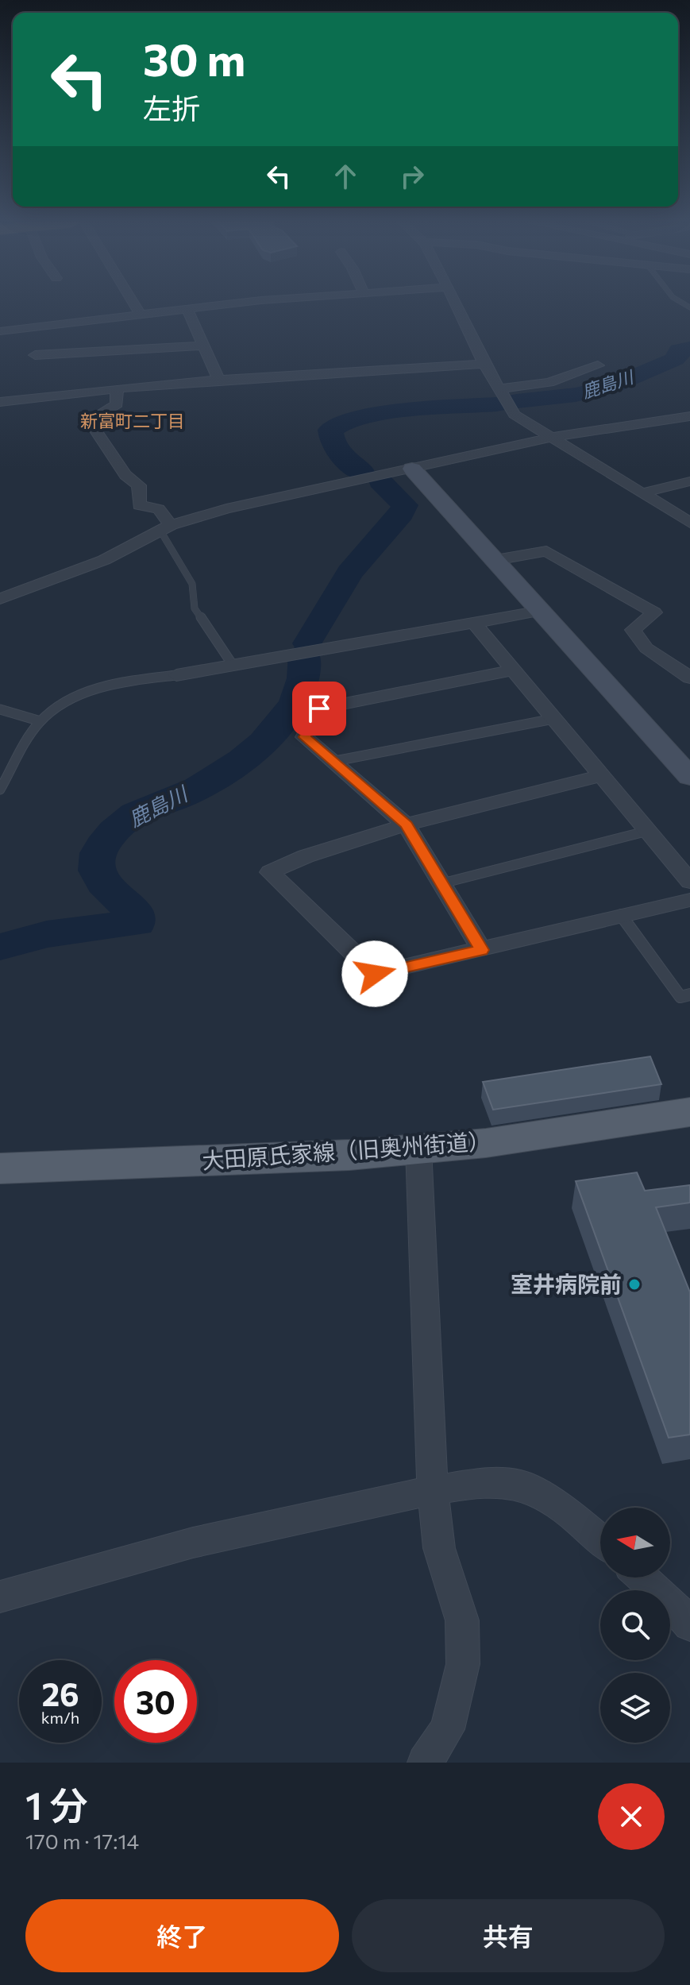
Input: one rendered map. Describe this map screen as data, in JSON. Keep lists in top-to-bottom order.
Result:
{
  "streets": {
    "main road": ["大田原氏家線（旧奥州街道）"]
  },
  "districts": ["新富町二丁目"],
  "water": ["鹿島川"],
  "places": ["室井病院前"],
  "north": "left",
  "page": {
    "turn": ["30 m", "左折"],
    "speed": "26 km/h",
    "limit": "30",
    "heading": ["1 分", "170 m · 17:14"],
    "buttons": ["終了", "共有"]
  }
}
